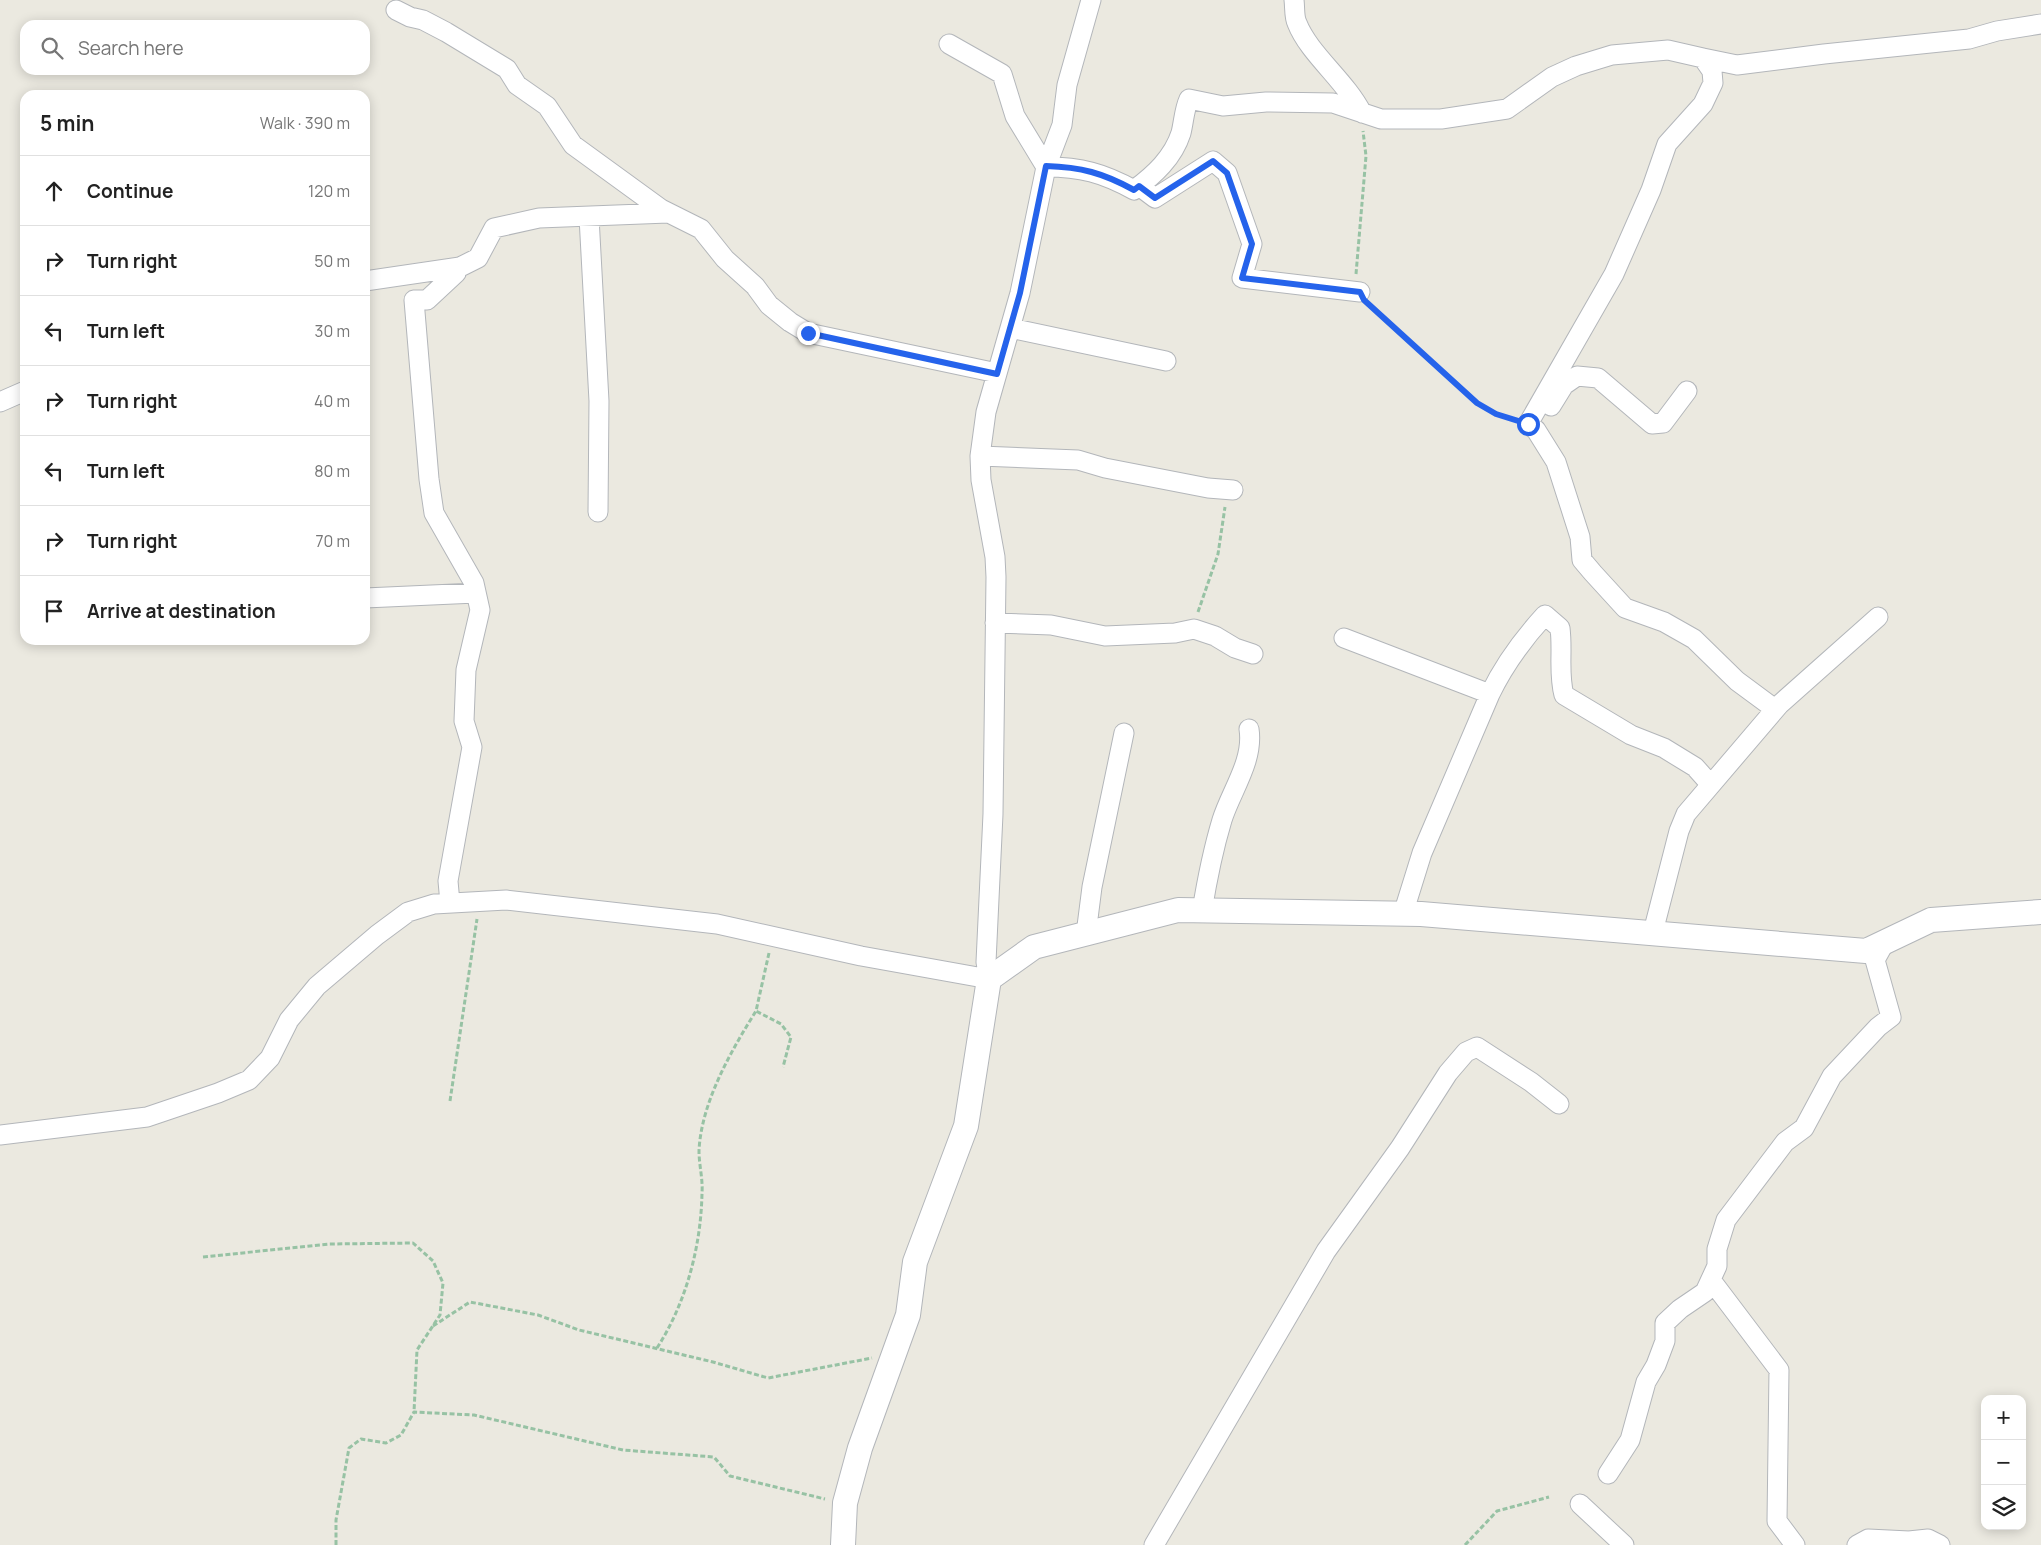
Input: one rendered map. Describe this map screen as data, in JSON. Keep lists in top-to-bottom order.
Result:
{
  "page": {
    "search": "Search here",
    "heading": ["5 min", "Walk · 390 m"],
    "list": [
      ["Continue", "120 m"],
      ["Turn right", "50 m"],
      ["Turn left", "30 m"],
      ["Turn right", "40 m"],
      ["Turn left", "80 m"],
      ["Turn right", "70 m"],
      "Arrive at destination"
    ],
    "map_buttons": ["+", "−"]
  }
}
